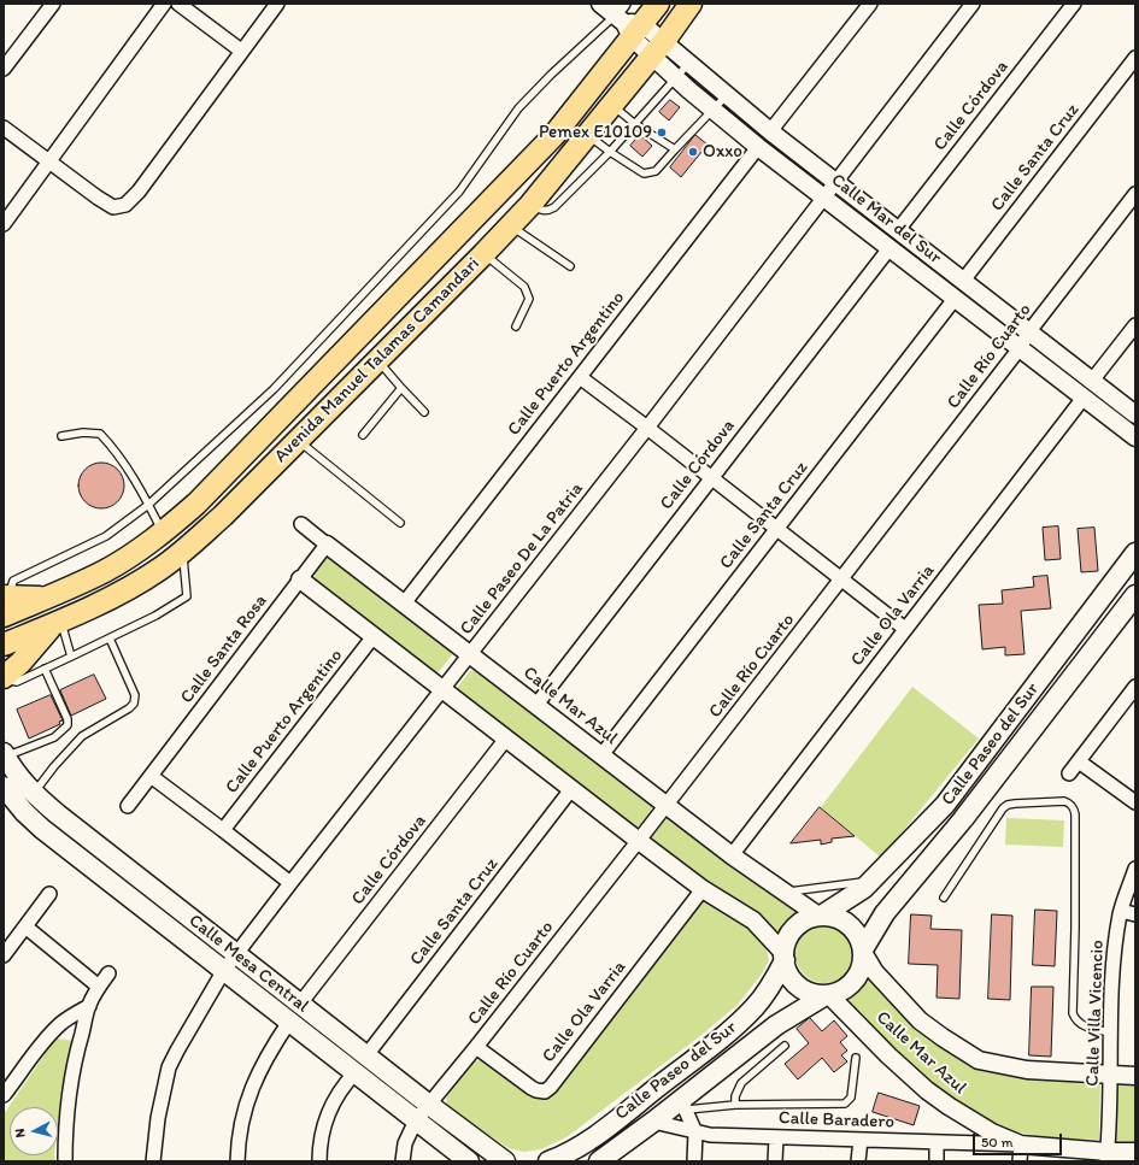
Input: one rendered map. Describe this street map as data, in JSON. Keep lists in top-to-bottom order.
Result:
{
  "streets": {
    "main road": ["Avenida Manuel Talamas Camandari", "Calle Paseo del Sur", "Calle Mesa Central"],
    "street": [
      "Calle Córdova",
      "Calle Santa Cruz",
      "Calle Mar del Sur",
      "Calle Río Cuarto",
      "Calle Puerto Argentino",
      "Calle Paseo De La Patria",
      "Calle Ola Varria",
      "Calle Santa Rosa",
      "Calle Mar Azul",
      "Calle Villa Vicencio",
      "Calle Baradero"
    ]
  },
  "crossings": [
    ["Calle Córdova", "Calle Mar del Sur"],
    ["Calle Córdova", "Calle Mar Azul"],
    ["Calle Córdova", "Calle Mesa Central"],
    ["Calle Santa Cruz", "Calle Mar del Sur"],
    ["Calle Santa Cruz", "Calle Mar Azul"],
    ["Calle Santa Cruz", "Calle Mesa Central"],
    ["Calle Mar del Sur", "Calle Río Cuarto"],
    ["Calle Mar del Sur", "Avenida Manuel Talamas Camandari"],
    ["Calle Mar del Sur", "Calle Puerto Argentino"],
    ["Calle Mar del Sur", "Calle Paseo De La Patria"],
    ["Calle Mar del Sur", "Calle Ola Varria"],
    ["Calle Río Cuarto", "Calle Ola Varria"],
    ["Calle Río Cuarto", "Calle Mar Azul"],
    ["Calle Río Cuarto", "Calle Mesa Central"],
    ["Calle Puerto Argentino", "Calle Mar Azul"],
    ["Calle Paseo De La Patria", "Calle Mar Azul"],
    ["Calle Paseo De La Patria", "Calle Mesa Central"],
    ["Calle Ola Varria", "Calle Mar Azul"],
    ["Calle Santa Rosa", "Calle Mar Azul"],
    ["Calle Mar Azul", "Calle Paseo del Sur"],
    ["Calle Mar Azul", "Calle Villa Vicencio"],
    ["Calle Mar Azul", "Calle Baradero"],
    ["Calle Paseo del Sur", "Calle Baradero"]
  ],
  "places": ["Pemex E10109", "Oxxo"],
  "scale_bar": "50 m",
  "north": "left"
}
